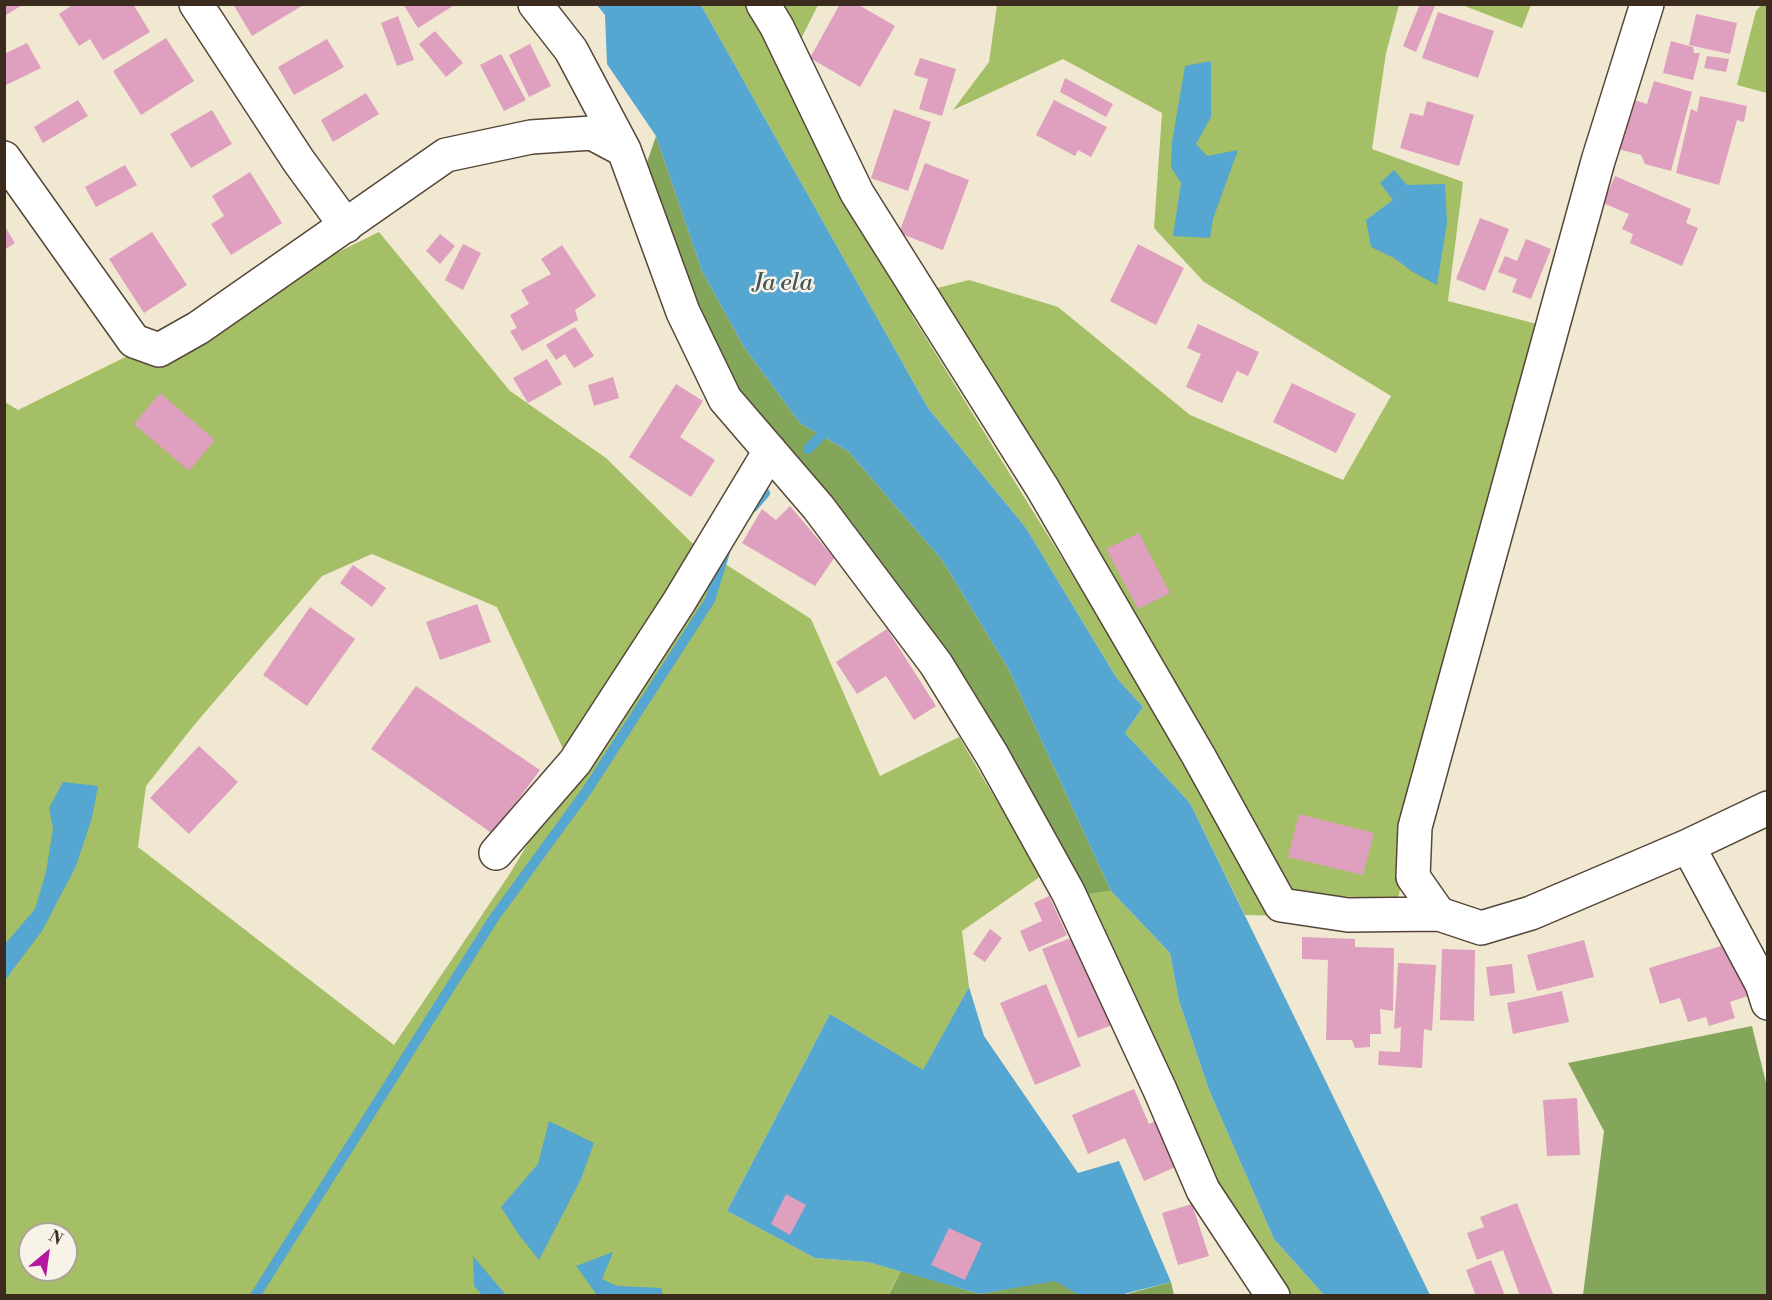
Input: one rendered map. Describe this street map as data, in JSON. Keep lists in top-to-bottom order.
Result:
{
  "water": ["Ja ela"],
  "north": "top right"
}
